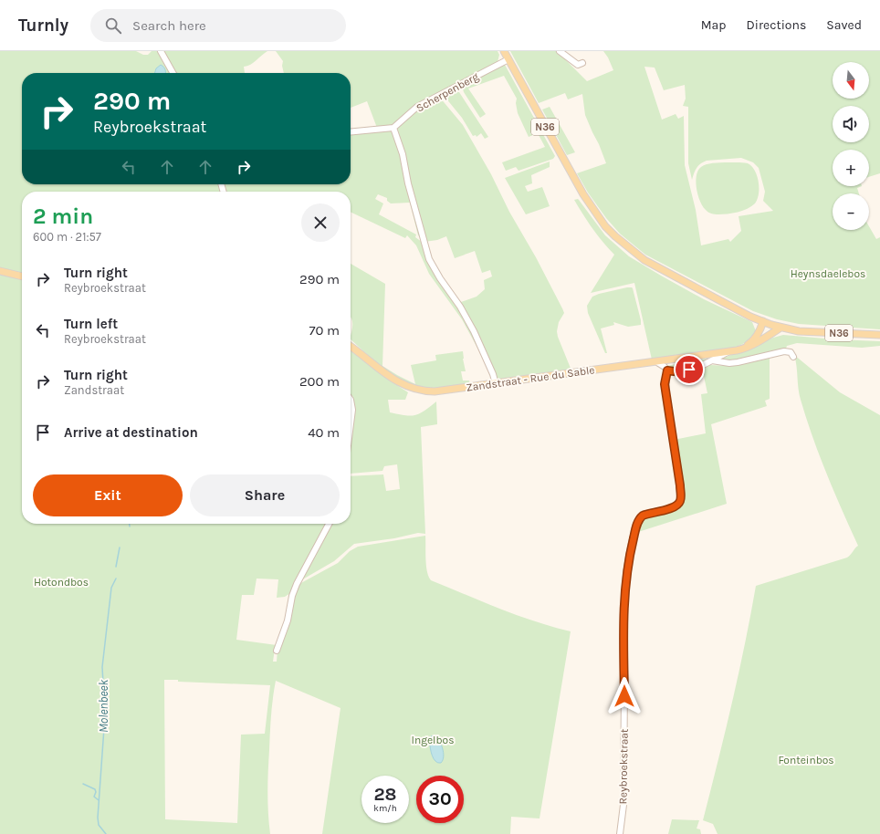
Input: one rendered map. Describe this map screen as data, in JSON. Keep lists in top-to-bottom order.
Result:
{
  "streets": {
    "main road": ["N36", "Zandstraat - Rue du Sable"],
    "street": ["Scherpenberg", "Reybroekstraat"]
  },
  "crossings": [
    ["Scherpenberg", "N36"],
    ["N36", "Zandstraat - Rue du Sable"]
  ],
  "water": ["Molenbeek"],
  "parks": [
    "Heynsdaelebos",
    "Hotondbos",
    "Ingelbos",
    "Fonteinbos"
  ],
  "north": "bottom",
  "page": {
    "header": "Turnly",
    "search": "Search here",
    "nav": ["Map", "Directions", "Saved"],
    "map_buttons": ["+", "−"],
    "turn": ["290 m", "Reybroekstraat"],
    "heading": ["2 min", "600 m · 21:57"],
    "list": [
      {
        "name": "Turn right",
        "note": "Reybroekstraat",
        "value": "290 m"
      },
      {
        "name": "Turn left",
        "note": "Reybroekstraat",
        "value": "70 m"
      },
      {
        "name": "Turn right",
        "note": "Zandstraat",
        "value": "200 m"
      },
      {
        "name": "Arrive at destination",
        "value": "40 m"
      }
    ],
    "buttons": ["Exit", "Share"],
    "speed": "28 km/h",
    "limit": "30"
  }
}
